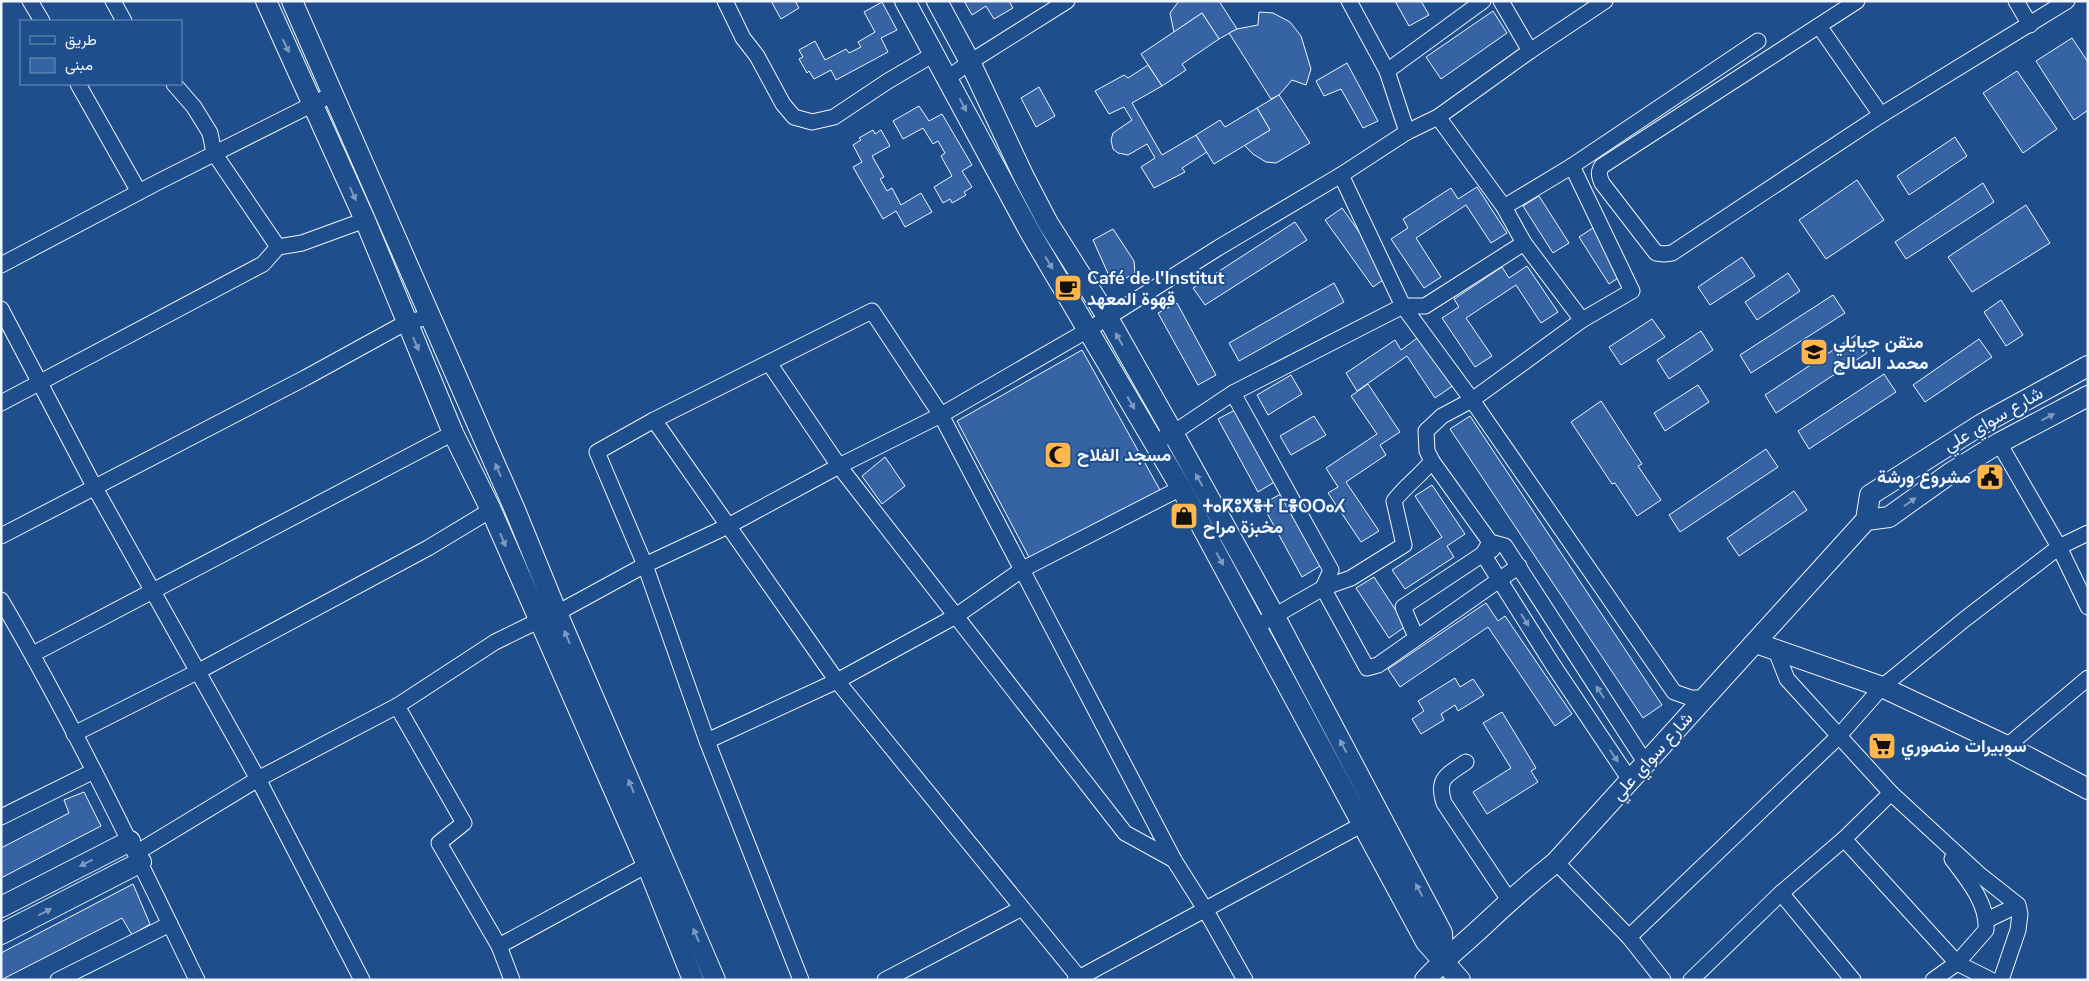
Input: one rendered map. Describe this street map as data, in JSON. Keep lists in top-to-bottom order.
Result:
{
  "streets": {
    "main road": ["شارع سواي علي"]
  },
  "places": {
    "cafe": ["Café de l'Institut قهوة المعهد"],
    "school or university": ["متقن جبايلي محمد الصالح"],
    "mosque": ["مسجد الفلاح"],
    "public building": ["مشروع ورشة"],
    "shop": ["ⵜⴰⴽⵓⵅⴻⵜ ⵎⴻⵔⵔⴰⵃ مخبزة مراح"],
    "supermarket": ["سوبيرات منصوري"]
  },
  "legend": ["طريق", "مبنى"]
}
